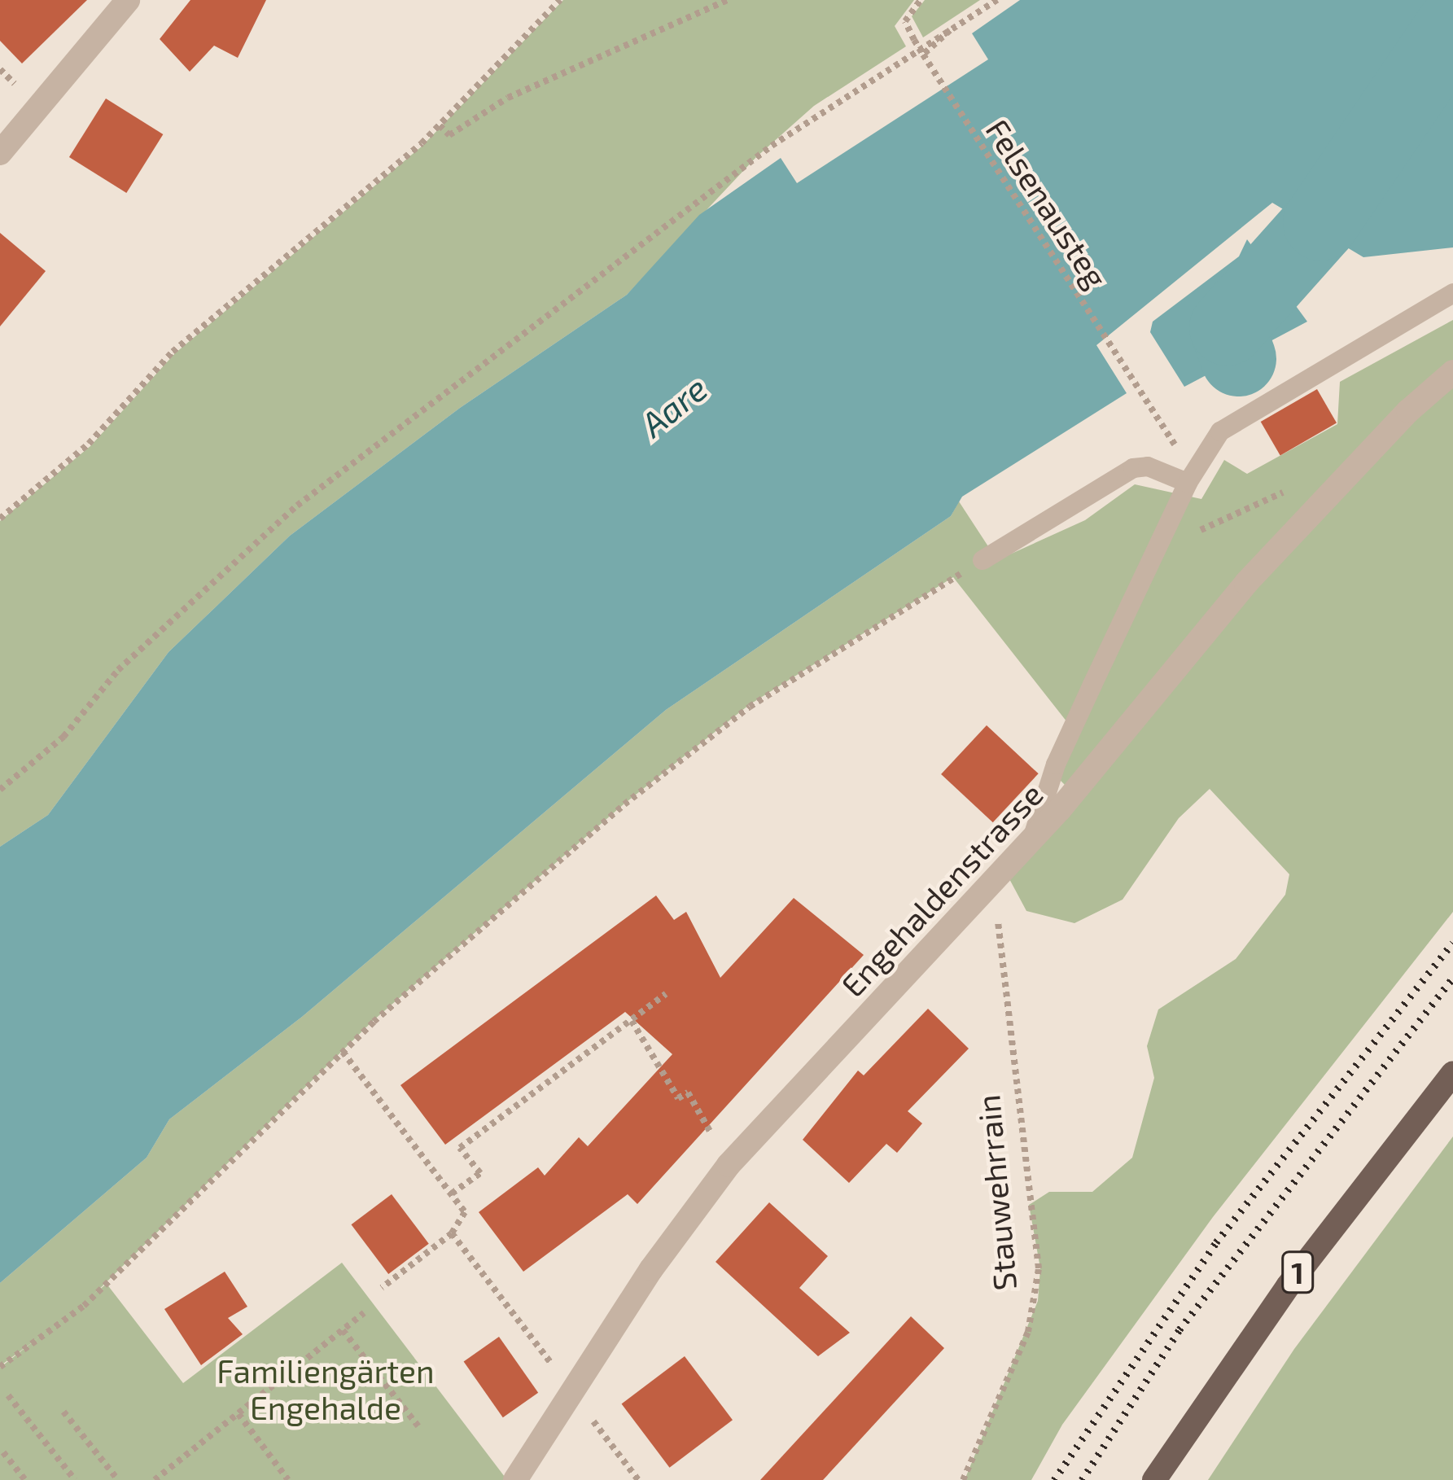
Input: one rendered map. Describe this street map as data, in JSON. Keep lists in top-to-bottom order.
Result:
{
  "streets": {
    "main road": ["1"],
    "street": ["Engehaldenstrasse"],
    "path": ["Felsenausteg", "Stauwehrrain"]
  },
  "water": ["Aare"],
  "parks": ["Familiengärten Engehalde"]
}
